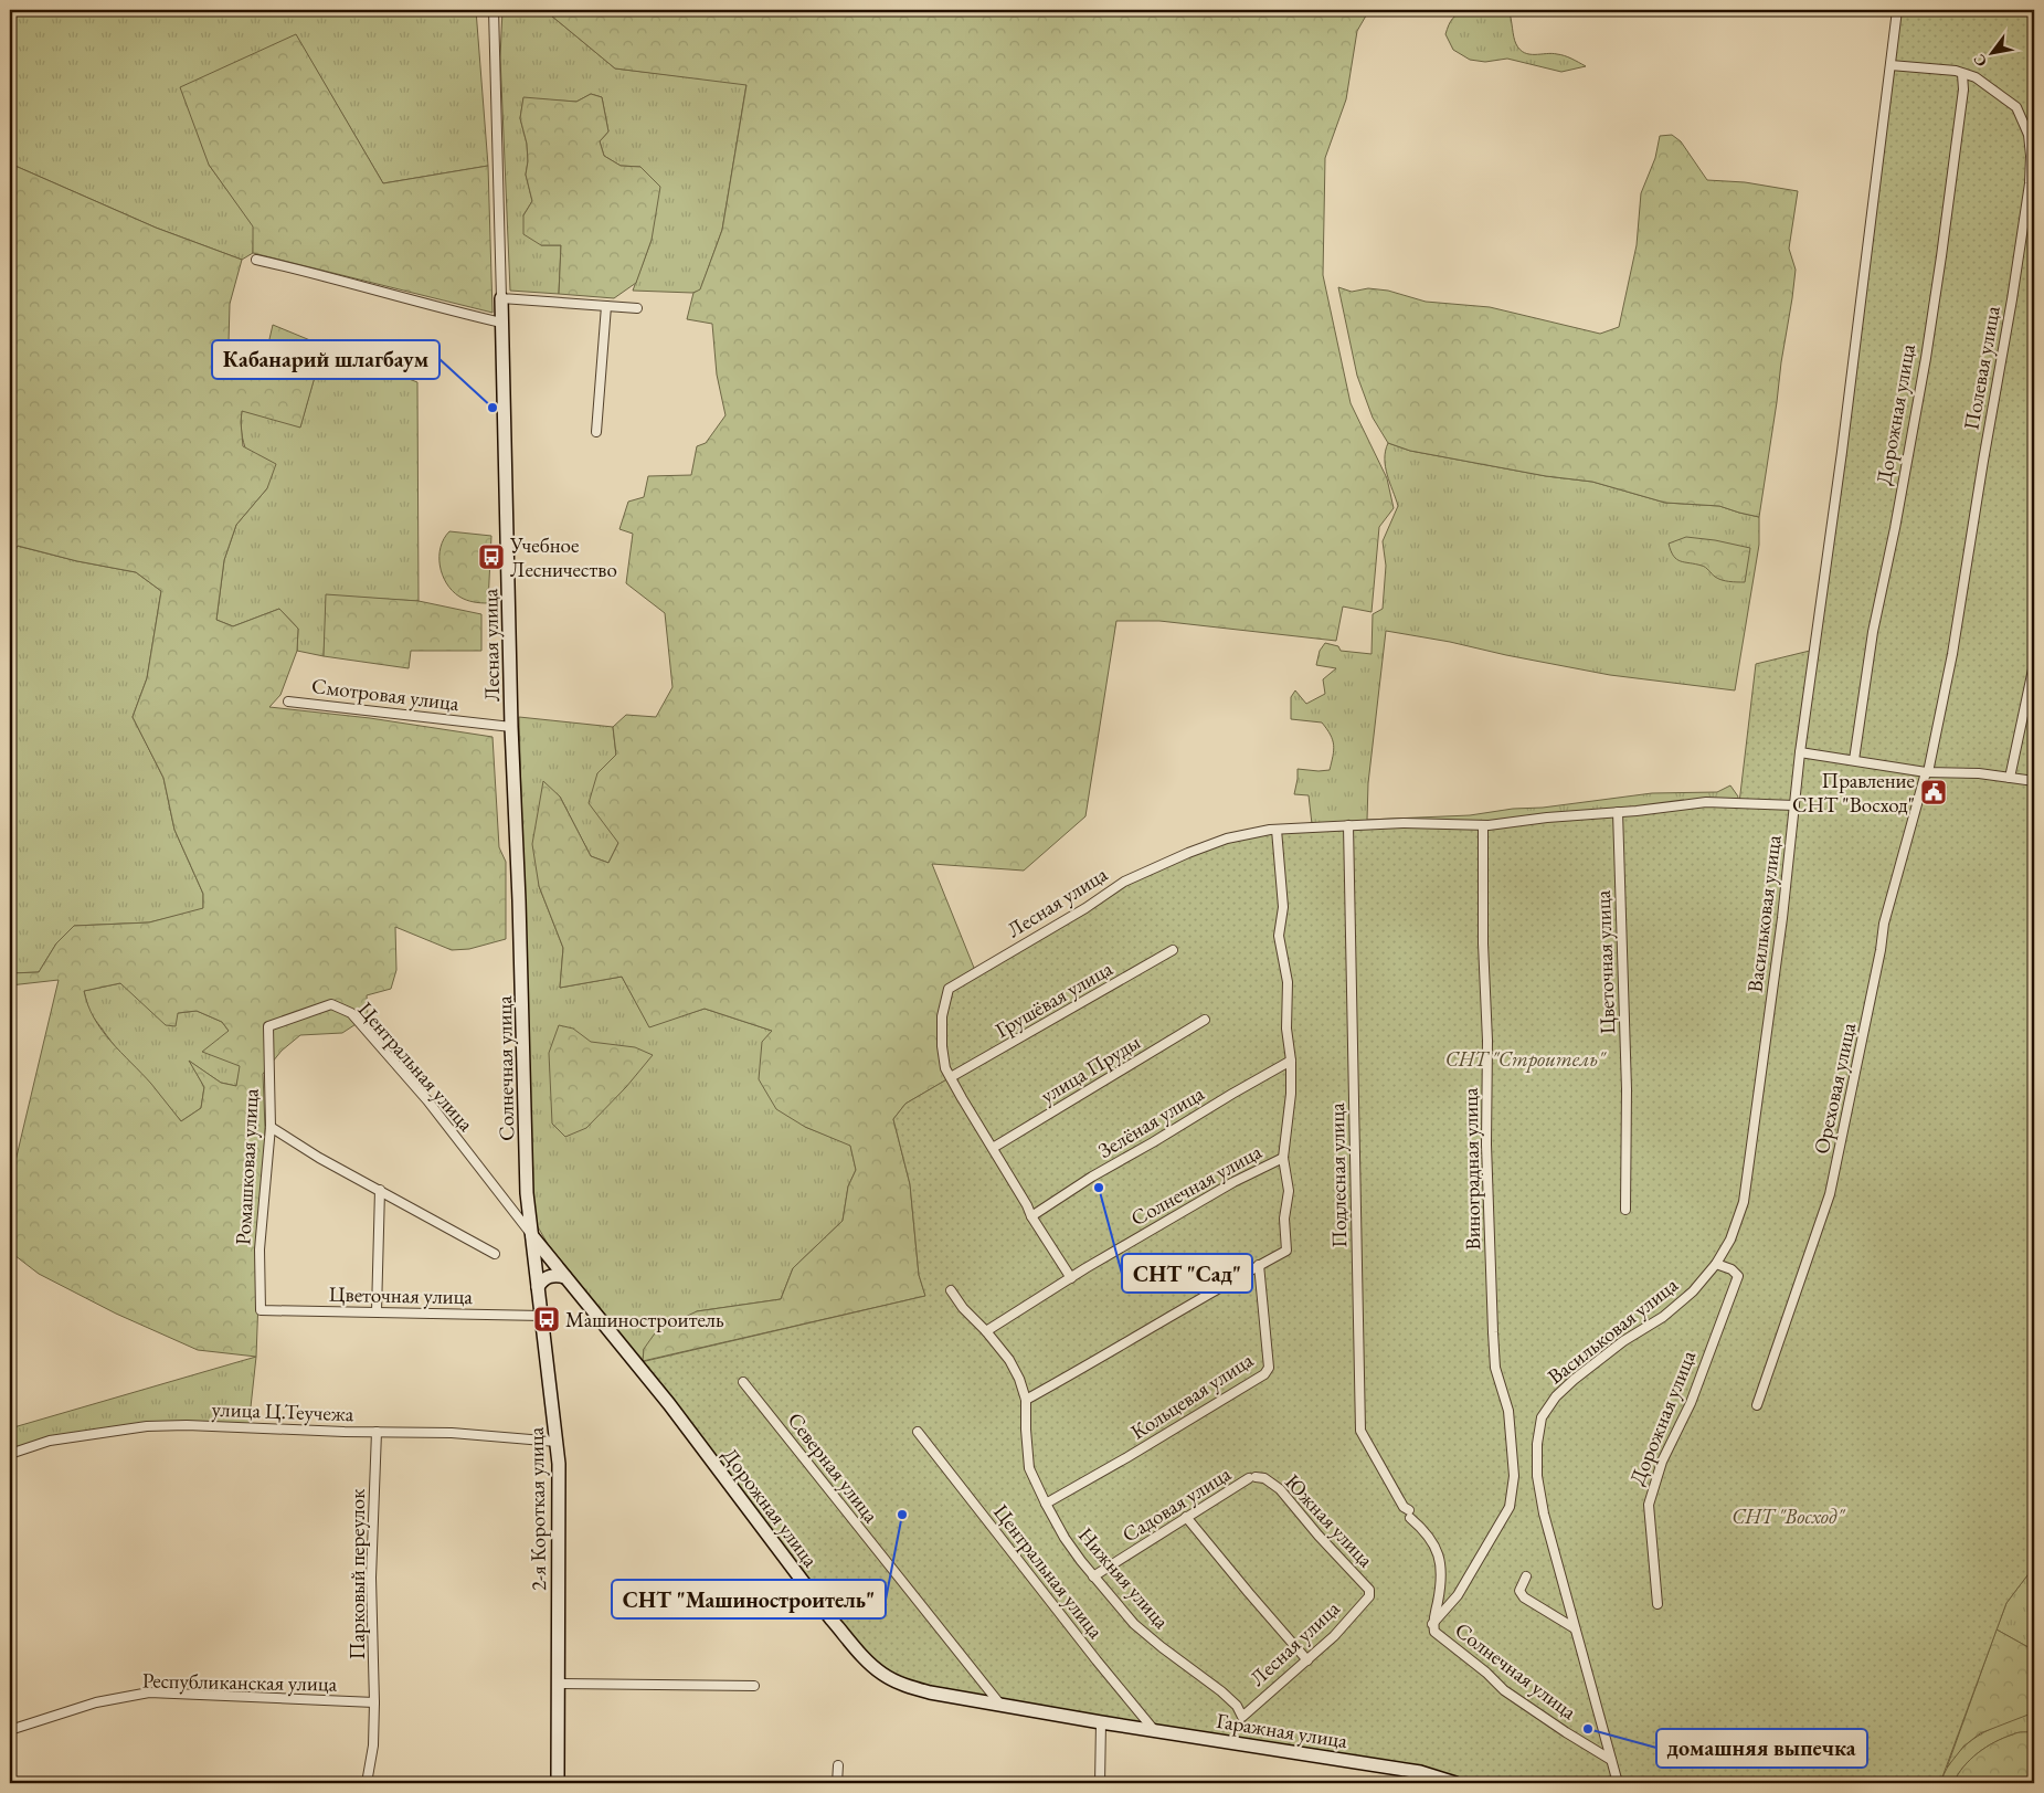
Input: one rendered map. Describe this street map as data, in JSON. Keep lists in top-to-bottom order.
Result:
{
  "streets": {
    "street": [
      "Полевая улица",
      "Дорожная улица",
      "Лесная улица",
      "Смотровая улица",
      "Васильковая улица",
      "Цветочная улица",
      "Грушёвая улица",
      "Центральная улица",
      "Солнечная улица",
      "улица Пруды",
      "Ореховая улица",
      "Зелёная улица",
      "Ромашковая улица",
      "Виноградная улица",
      "Подлесная улица",
      "Кольцевая улица",
      "улица Ц.Теучежа",
      "Северная улица",
      "Садовая улица",
      "2-я Короткая улица",
      "Южная улица",
      "Парковый переулок",
      "Нижняя улица",
      "Республиканская улица",
      "Гаражная улица"
    ]
  },
  "crossings": [
    ["Полевая улица", "Дорожная улица"],
    ["Полевая улица", "Васильковая улица"],
    ["Полевая улица", "Ореховая улица"],
    ["Дорожная улица", "Васильковая улица"],
    ["Дорожная улица", "Центральная улица"],
    ["Дорожная улица", "Солнечная улица"],
    ["Дорожная улица", "Северная улица"],
    ["Дорожная улица", "2-я Короткая улица"],
    ["Дорожная улица", "Гаражная улица"],
    ["Лесная улица", "Смотровая улица"],
    ["Лесная улица", "Грушёвая улица"],
    ["Лесная улица", "Солнечная улица"],
    ["Лесная улица", "Южная улица"],
    ["Лесная улица", "Нижняя улица"],
    ["Васильковая улица", "Солнечная улица"],
    ["Цветочная улица", "Ромашковая улица"],
    ["Цветочная улица", "2-я Короткая улица"],
    ["Центральная улица", "Солнечная улица"],
    ["Центральная улица", "Ромашковая улица"],
    ["Центральная улица", "2-я Короткая улица"],
    ["Центральная улица", "Гаражная улица"],
    ["Солнечная улица", "Виноградная улица"],
    ["Солнечная улица", "Подлесная улица"],
    ["Солнечная улица", "2-я Короткая улица"],
    ["Солнечная улица", "Нижняя улица"],
    ["Кольцевая улица", "Нижняя улица"],
    ["улица Ц.Теучежа", "2-я Короткая улица"],
    ["улица Ц.Теучежа", "Парковый переулок"],
    ["Садовая улица", "Южная улица"],
    ["Садовая улица", "Нижняя улица"],
    ["Парковый переулок", "Республиканская улица"]
  ],
  "parks": ["СНТ \"Строитель\"", "СНТ \"Восход\""],
  "places": {
    "other": [
      "Кабанарий шлагбаум",
      "СНТ \"Сад\"",
      "СНТ \"Машиностроитель\"",
      "домашняя выпечка"
    ],
    "bus stop": ["Учебное Лесничество", "Машиностроитель"],
    "public building": ["Правление СНТ \"Восход\""]
  },
  "north": "bottom left"
}
